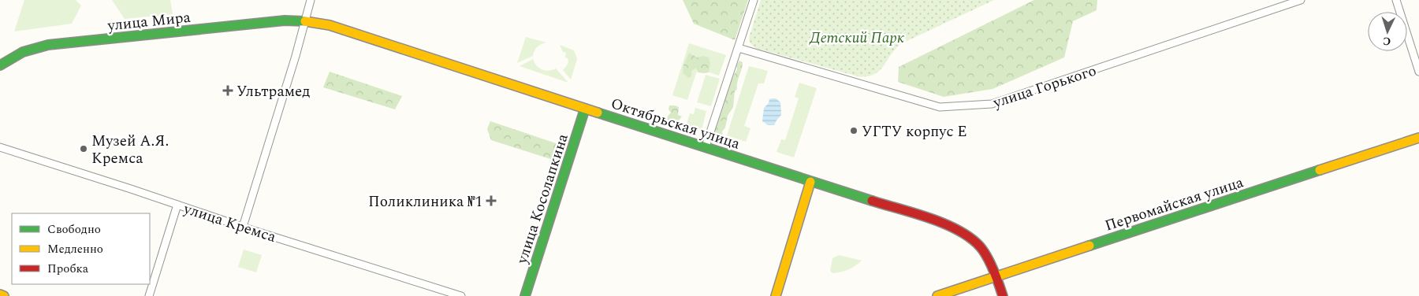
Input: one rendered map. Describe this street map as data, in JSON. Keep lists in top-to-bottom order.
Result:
{
  "streets": {
    "main road": [
      "улица Мира",
      "Октябрьская улица",
      "улица Косолапкина",
      "Первомайская улица"
    ],
    "street": ["улица Горького", "улица Кремса"]
  },
  "crossings": [
    ["улица Мира", "Октябрьская улица"],
    ["Октябрьская улица", "улица Косолапкина"],
    ["Октябрьская улица", "Первомайская улица"]
  ],
  "parks": ["Детский Парк"],
  "places": {
    "health": ["Ультрамед", "Поликлиника №1"],
    "other": ["УГТУ корпус Е", "Музей А.Я. Кремса"]
  },
  "legend": ["Свободно", "Медленно", "Пробка"],
  "north": "bottom"
}
